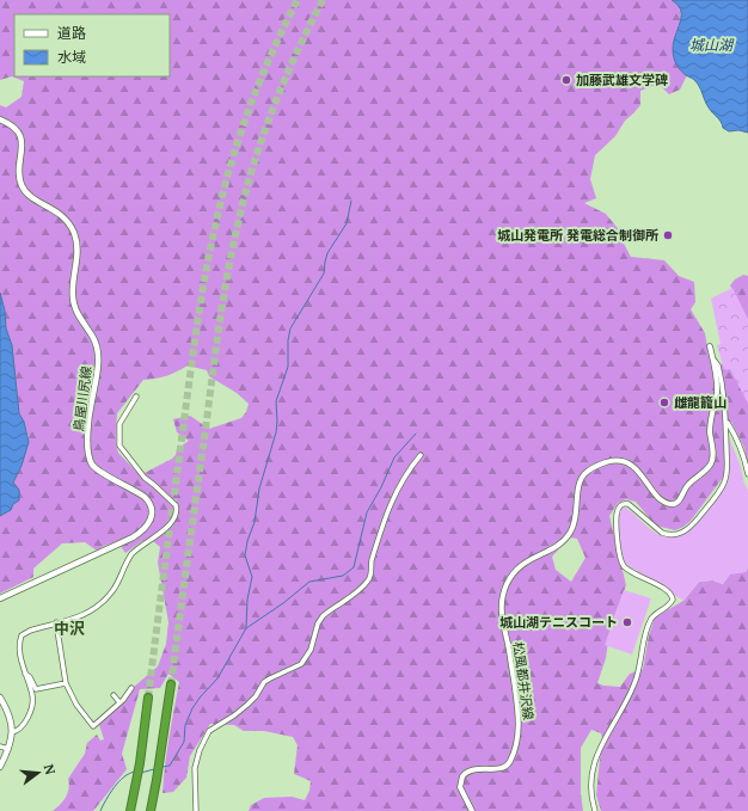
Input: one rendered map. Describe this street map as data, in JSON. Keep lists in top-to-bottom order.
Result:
{
  "streets": {
    "main road": ["鳥屋川尻線"],
    "street": ["松風都井沢線"]
  },
  "districts": ["中沢"],
  "water": ["城山湖"],
  "places": [
    "加藤武雄文学碑",
    "城山発電所 発電総合制御所",
    "雌龍籠山",
    "城山湖テニスコート"
  ],
  "legend": ["道路", "水域"],
  "north": "right"
}
